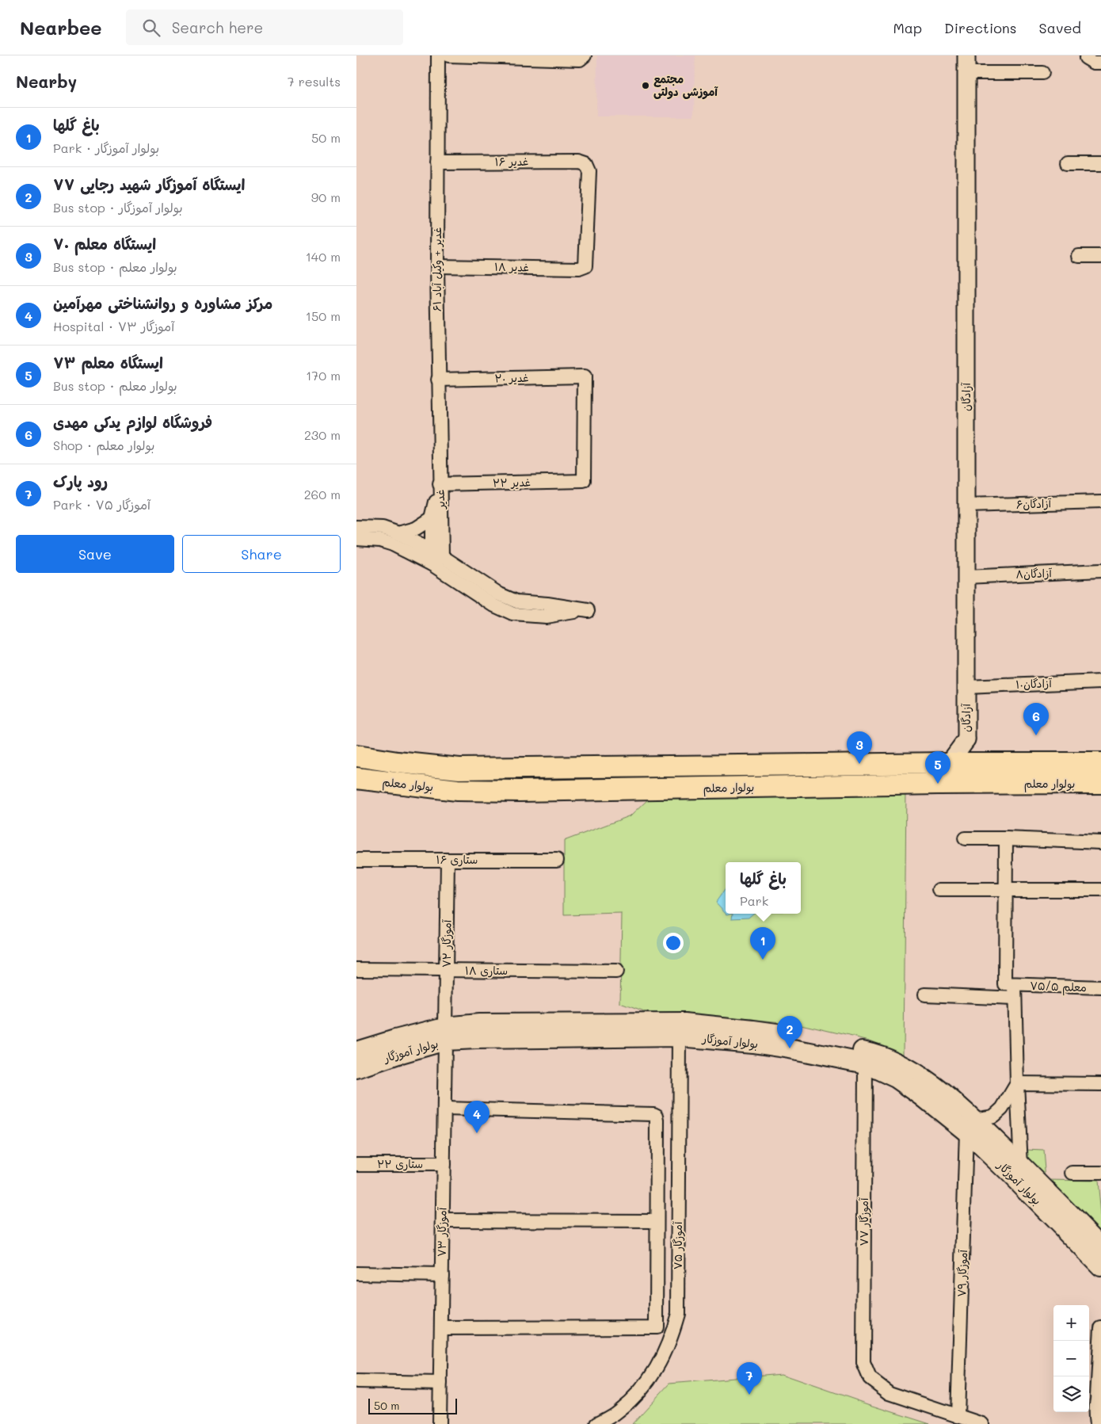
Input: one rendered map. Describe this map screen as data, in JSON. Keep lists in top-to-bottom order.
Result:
{
  "streets": {
    "main road": ["بولوار معلم", "بولوار آموزگار"],
    "street": [
      "غدیر ۱۶",
      "غدیر ۱۸",
      "غدیر + وکیل آباد ۶۱",
      "غدیر ۲۰",
      "آزادگان",
      "غدیر ۲۲",
      "غدیر",
      "آزادگان۶",
      "آزادگان۸",
      "آزادگان۱۰",
      "ستاری ۱۶",
      "۷۲ آموزگار",
      "ستاری ۱۸",
      "معلم ۷۵/۵",
      "ستاری ۲۲",
      "۷۷ آموزگار",
      "۷۳ آموزگار",
      "آموزگار ۷۵",
      "۷۹ آموزگار"
    ]
  },
  "crossings": [
    ["غدیر ۱۶", "غدیر ۱۸"],
    ["غدیر ۱۶", "غدیر + وکیل آباد ۶۱"],
    ["غدیر ۱۸", "غدیر + وکیل آباد ۶۱"],
    ["غدیر + وکیل آباد ۶۱", "غدیر ۲۰"],
    ["غدیر + وکیل آباد ۶۱", "غدیر ۲۲"],
    ["غدیر + وکیل آباد ۶۱", "غدیر"],
    ["غدیر ۲۰", "غدیر ۲۲"],
    ["آزادگان", "آزادگان۶"],
    ["آزادگان", "آزادگان۸"],
    ["آزادگان", "آزادگان۱۰"],
    ["غدیر ۲۲", "غدیر"],
    ["ستاری ۱۶", "۷۲ آموزگار"],
    ["۷۲ آموزگار", "ستاری ۱۸"],
    ["۷۲ آموزگار", "بولوار آموزگار"],
    ["۷۲ آموزگار", "۷۳ آموزگار"],
    ["بولوار آموزگار", "۷۷ آموزگار"],
    ["بولوار آموزگار", "۷۳ آموزگار"],
    ["بولوار آموزگار", "آموزگار ۷۵"],
    ["بولوار آموزگار", "۷۹ آموزگار"],
    ["ستاری ۲۲", "۷۳ آموزگار"],
    ["۷۷ آموزگار", "۷۹ آموزگار"]
  ],
  "places": ["مجتمع آموزشی دولتی"],
  "scale_bar": "50 m",
  "page": {
    "header": "Nearbee",
    "search": "Search here",
    "nav": ["Map", "Directions", "Saved"],
    "heading": ["Nearby", "7 results"],
    "list": [
      {
        "mark": "1",
        "name": "باغ گلها",
        "note": "Park · بولوار آموزگار",
        "value": "50 m"
      },
      {
        "mark": "2",
        "name": "ایستگاه آموزگار شهید رجایی ۷۷",
        "note": "Bus stop · بولوار آموزگار",
        "value": "90 m"
      },
      {
        "mark": "3",
        "name": "ایستگاه معلم ۷۰",
        "note": "Bus stop · بولوار معلم",
        "value": "140 m"
      },
      {
        "mark": "4",
        "name": "مرکز مشاوره و روانشناختی مهرآمین",
        "note": "Hospital · ۷۳ آموزگار",
        "value": "150 m"
      },
      {
        "mark": "5",
        "name": "ایستگاه معلم ۷۳",
        "note": "Bus stop · بولوار معلم",
        "value": "170 m"
      },
      {
        "mark": "6",
        "name": "فروشگاه لوازم یدکی مهدی",
        "note": "Shop · بولوار معلم",
        "value": "230 m"
      },
      {
        "mark": "7",
        "name": "رود پارک",
        "note": "Park · آموزگار ۷۵",
        "value": "260 m"
      }
    ],
    "buttons": ["Save", "Share"],
    "pins": [
      "6",
      "3",
      "5",
      "1",
      "2",
      "4",
      "7"
    ],
    "popup": ["باغ گلها", "Park"],
    "map_buttons": ["+", "−"],
    "scale": "50 m"
  }
}
